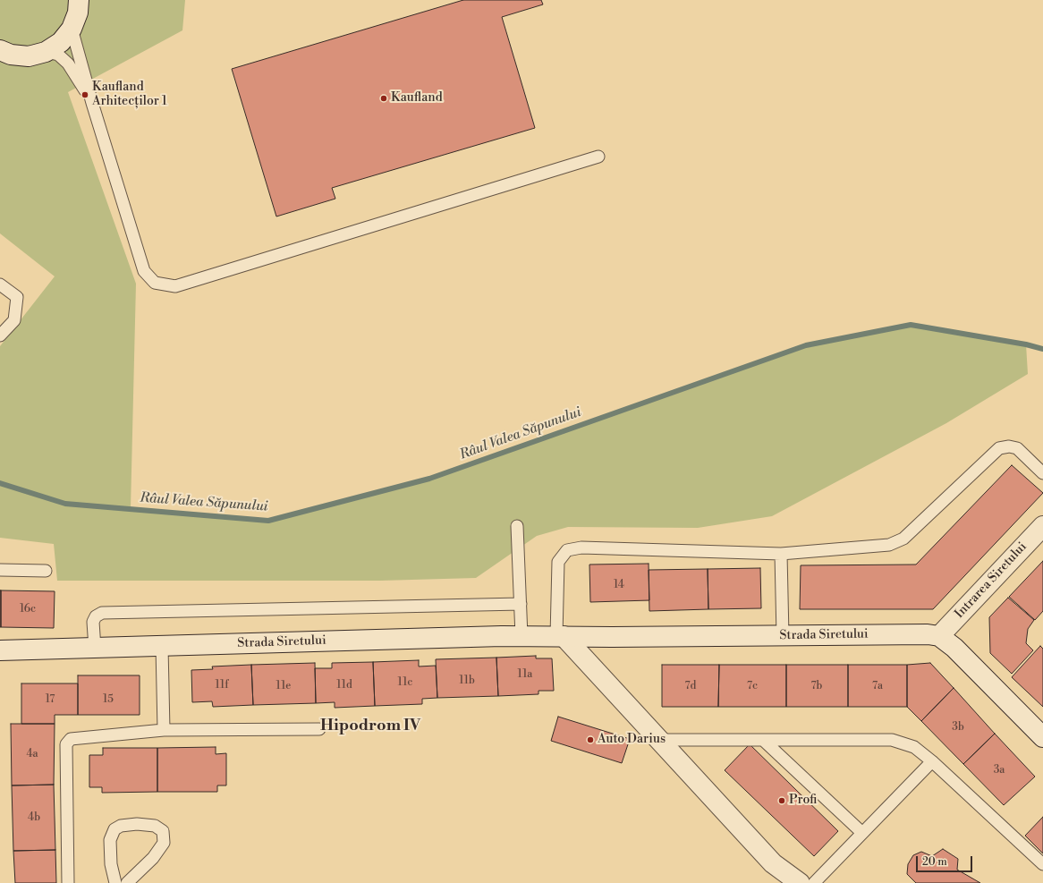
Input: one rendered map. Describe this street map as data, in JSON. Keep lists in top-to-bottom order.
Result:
{
  "streets": {
    "street": ["Intrarea Siretului", "Strada Siretului"]
  },
  "crossings": [
    ["Intrarea Siretului", "Strada Siretului"]
  ],
  "districts": ["Hipodrom IV"],
  "water": ["Râul Valea Săpunului"],
  "places": [
    "Kaufland Arhitecților 1",
    "Kaufland",
    "Auto Darius",
    "Profi"
  ],
  "house_numbers": [
    "14",
    "16c",
    "11a",
    "11b",
    "11c",
    "11f",
    "11d",
    "11e",
    "7d",
    "7c",
    "7b",
    "7a",
    "17",
    "15",
    "3b",
    "4a",
    "3a",
    "4b"
  ],
  "scale_bar": "20 m"
}
